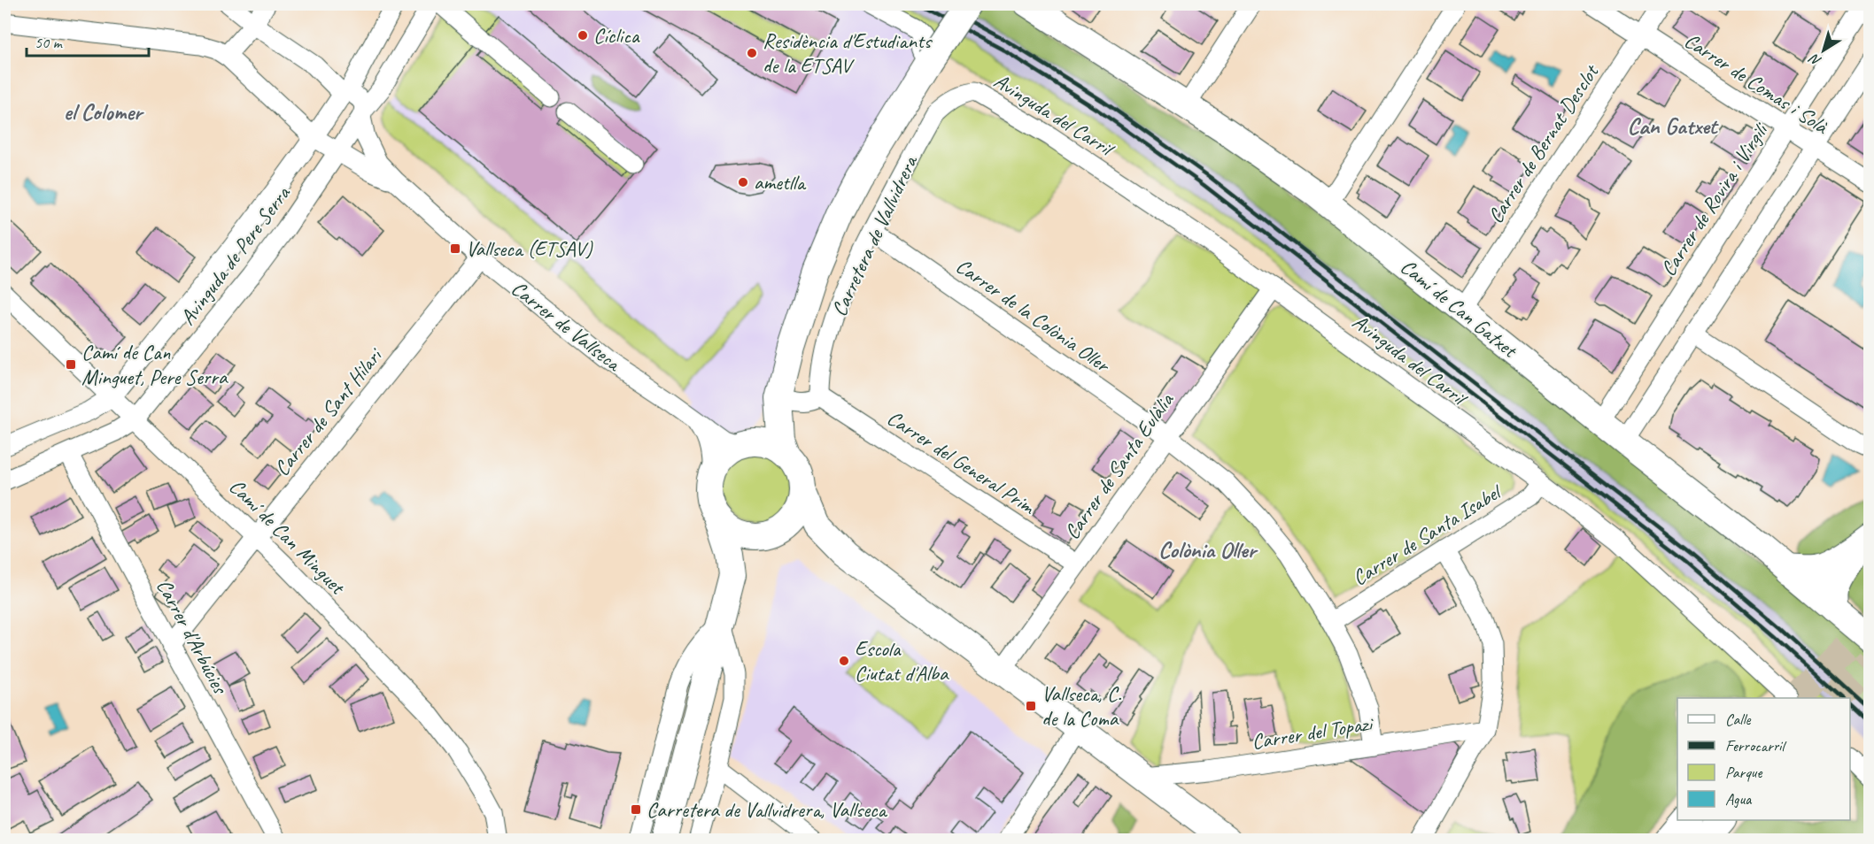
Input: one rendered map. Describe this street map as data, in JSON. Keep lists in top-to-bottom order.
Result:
{
  "streets": {
    "street": [
      "Carrer de Comas i Solà",
      "Avinguda del Carril",
      "Carrer de Bernat Desclot",
      "Carrer de Rovira i Virgili",
      "Carretera de Vallvidrera",
      "Avinguda de Pere Serra",
      "Camí de Can Gatxet",
      "Carrer de la Colònia Oller",
      "Carrer de Vallseca",
      "Carrer de Sant Hilari",
      "Carrer del General Prim",
      "Carrer de Santa Eulàlia",
      "Carrer de Santa Isabel",
      "Camí de Can Minguet",
      "Carrer d'Arbúcies",
      "Carrer del Topazi"
    ]
  },
  "crossings": [
    ["Carrer de Comas i Solà", "Carrer de Bernat Desclot"],
    ["Carrer de Comas i Solà", "Carrer de Rovira i Virgili"],
    ["Avinguda del Carril", "Carretera de Vallvidrera"],
    ["Avinguda del Carril", "Carrer de Santa Eulàlia"],
    ["Avinguda del Carril", "Carrer de Santa Isabel"],
    ["Carrer de Bernat Desclot", "Camí de Can Gatxet"],
    ["Carrer de Rovira i Virgili", "Camí de Can Gatxet"],
    ["Carretera de Vallvidrera", "Carrer de la Colònia Oller"],
    ["Carretera de Vallvidrera", "Carrer de Vallseca"],
    ["Carretera de Vallvidrera", "Carrer del General Prim"],
    ["Avinguda de Pere Serra", "Carrer de Vallseca"],
    ["Avinguda de Pere Serra", "Camí de Can Minguet"],
    ["Avinguda de Pere Serra", "Carrer d'Arbúcies"],
    ["Carrer de la Colònia Oller", "Carrer de Santa Eulàlia"],
    ["Carrer de la Colònia Oller", "Carrer de Santa Isabel"],
    ["Carrer de la Colònia Oller", "Carrer del Topazi"],
    ["Carrer de Vallseca", "Carrer de Sant Hilari"],
    ["Carrer de Sant Hilari", "Camí de Can Minguet"],
    ["Carrer de Sant Hilari", "Carrer d'Arbúcies"],
    ["Carrer del General Prim", "Carrer de Santa Eulàlia"]
  ],
  "districts": ["el Colomer", "Can Gatxet", "Colònia Oller"],
  "places": {
    "other": [
      "Cíclica",
      "Residència d'Estudiants de la ETSAV",
      "ametlla",
      "Escola Ciutat d'Alba"
    ],
    "transit": [
      "Vallseca (ETSAV)",
      "Camí de Can Minguet, Pere Serra",
      "Vallseca, C. de la Coma",
      "Carretera de Vallvidrera, Vallseca"
    ]
  },
  "legend": [
    "Calle",
    "Ferrocarril",
    "Parque",
    "Agua"
  ],
  "scale_bar": "50 m",
  "north": "bottom left"
}
